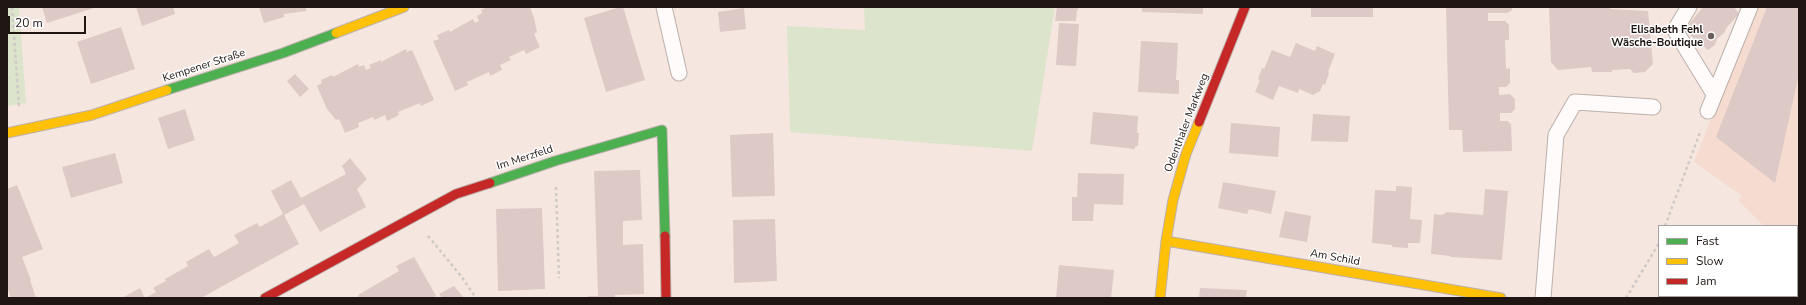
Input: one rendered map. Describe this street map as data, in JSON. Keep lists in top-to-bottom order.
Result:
{
  "streets": {
    "street": [
      "Kempener Straße",
      "Odenthaler Markweg",
      "Im Merzfeld",
      "Am Schild"
    ]
  },
  "crossings": [
    ["Odenthaler Markweg", "Am Schild"]
  ],
  "places": ["Elisabeth Fehl Wäsche-Boutique"],
  "legend": ["Fast", "Slow", "Jam"],
  "scale_bar": "20 m"
}
